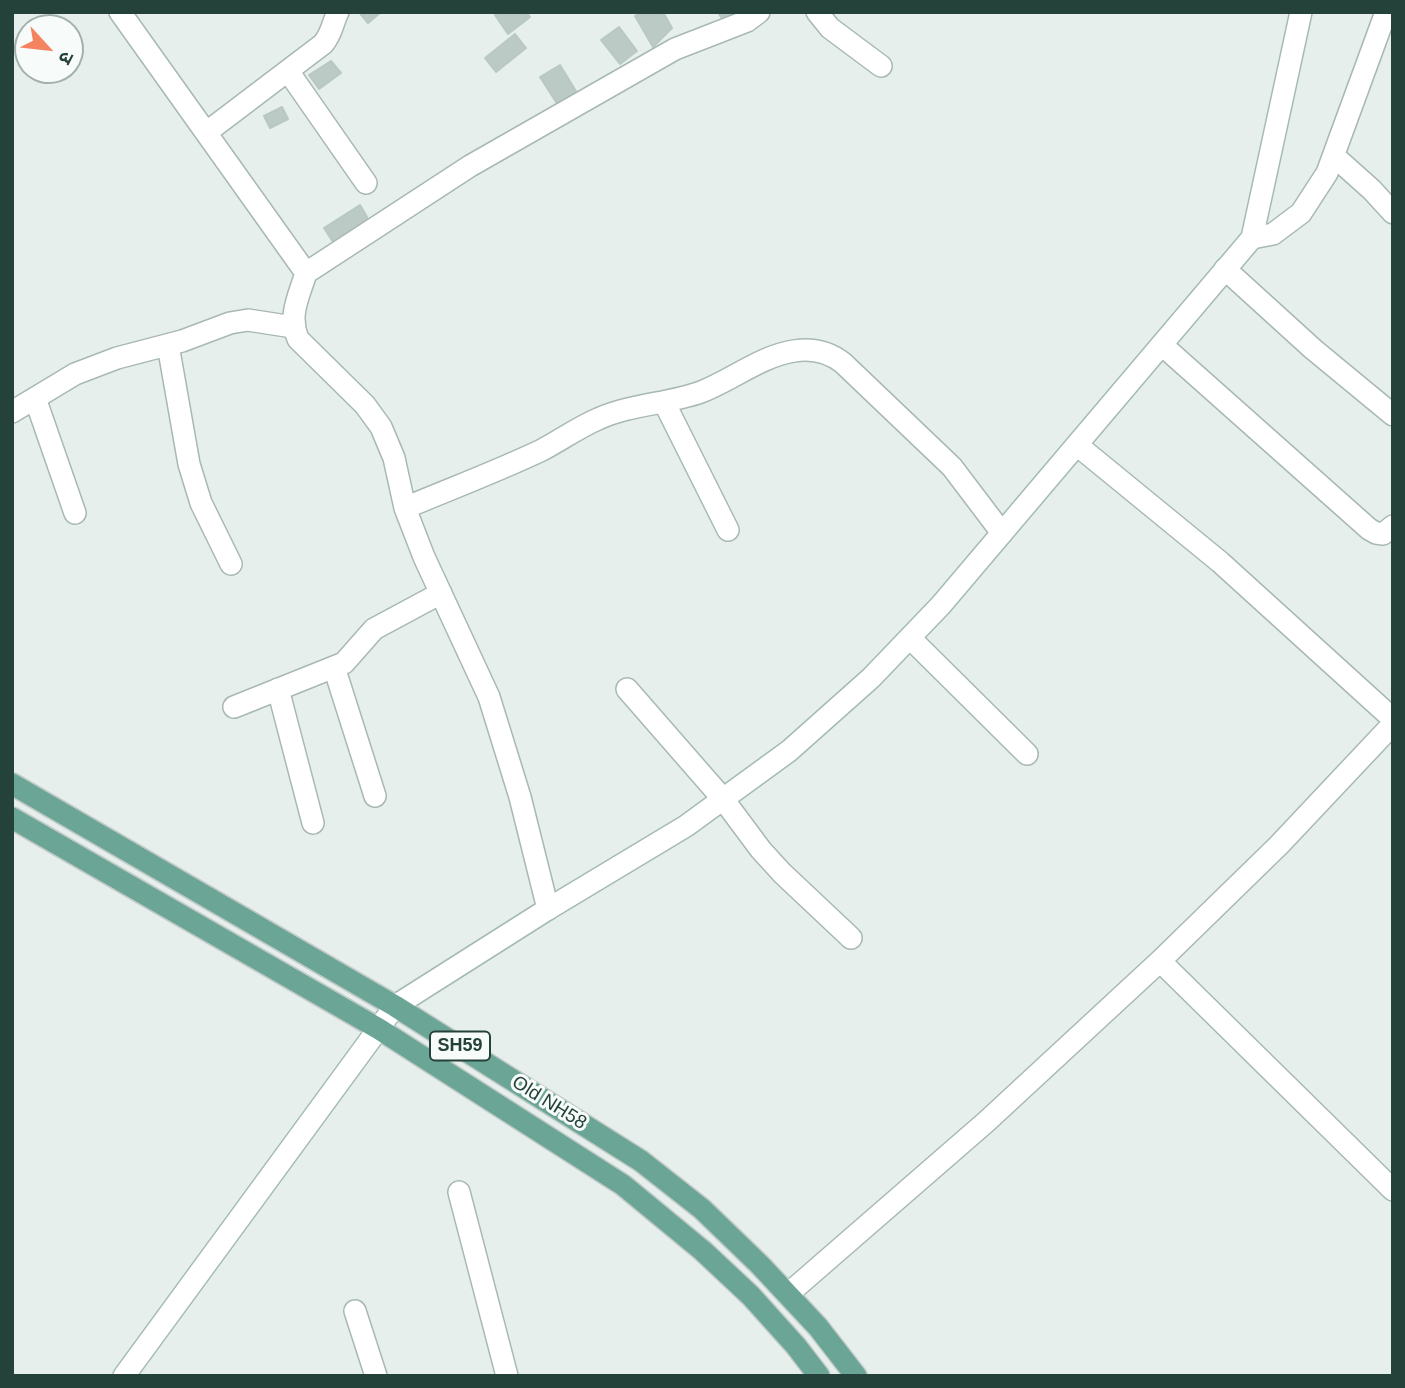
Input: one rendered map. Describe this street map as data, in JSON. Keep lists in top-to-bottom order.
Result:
{
  "streets": {
    "main road": ["SH59", "Old NH58"]
  },
  "north": "bottom right"
}
